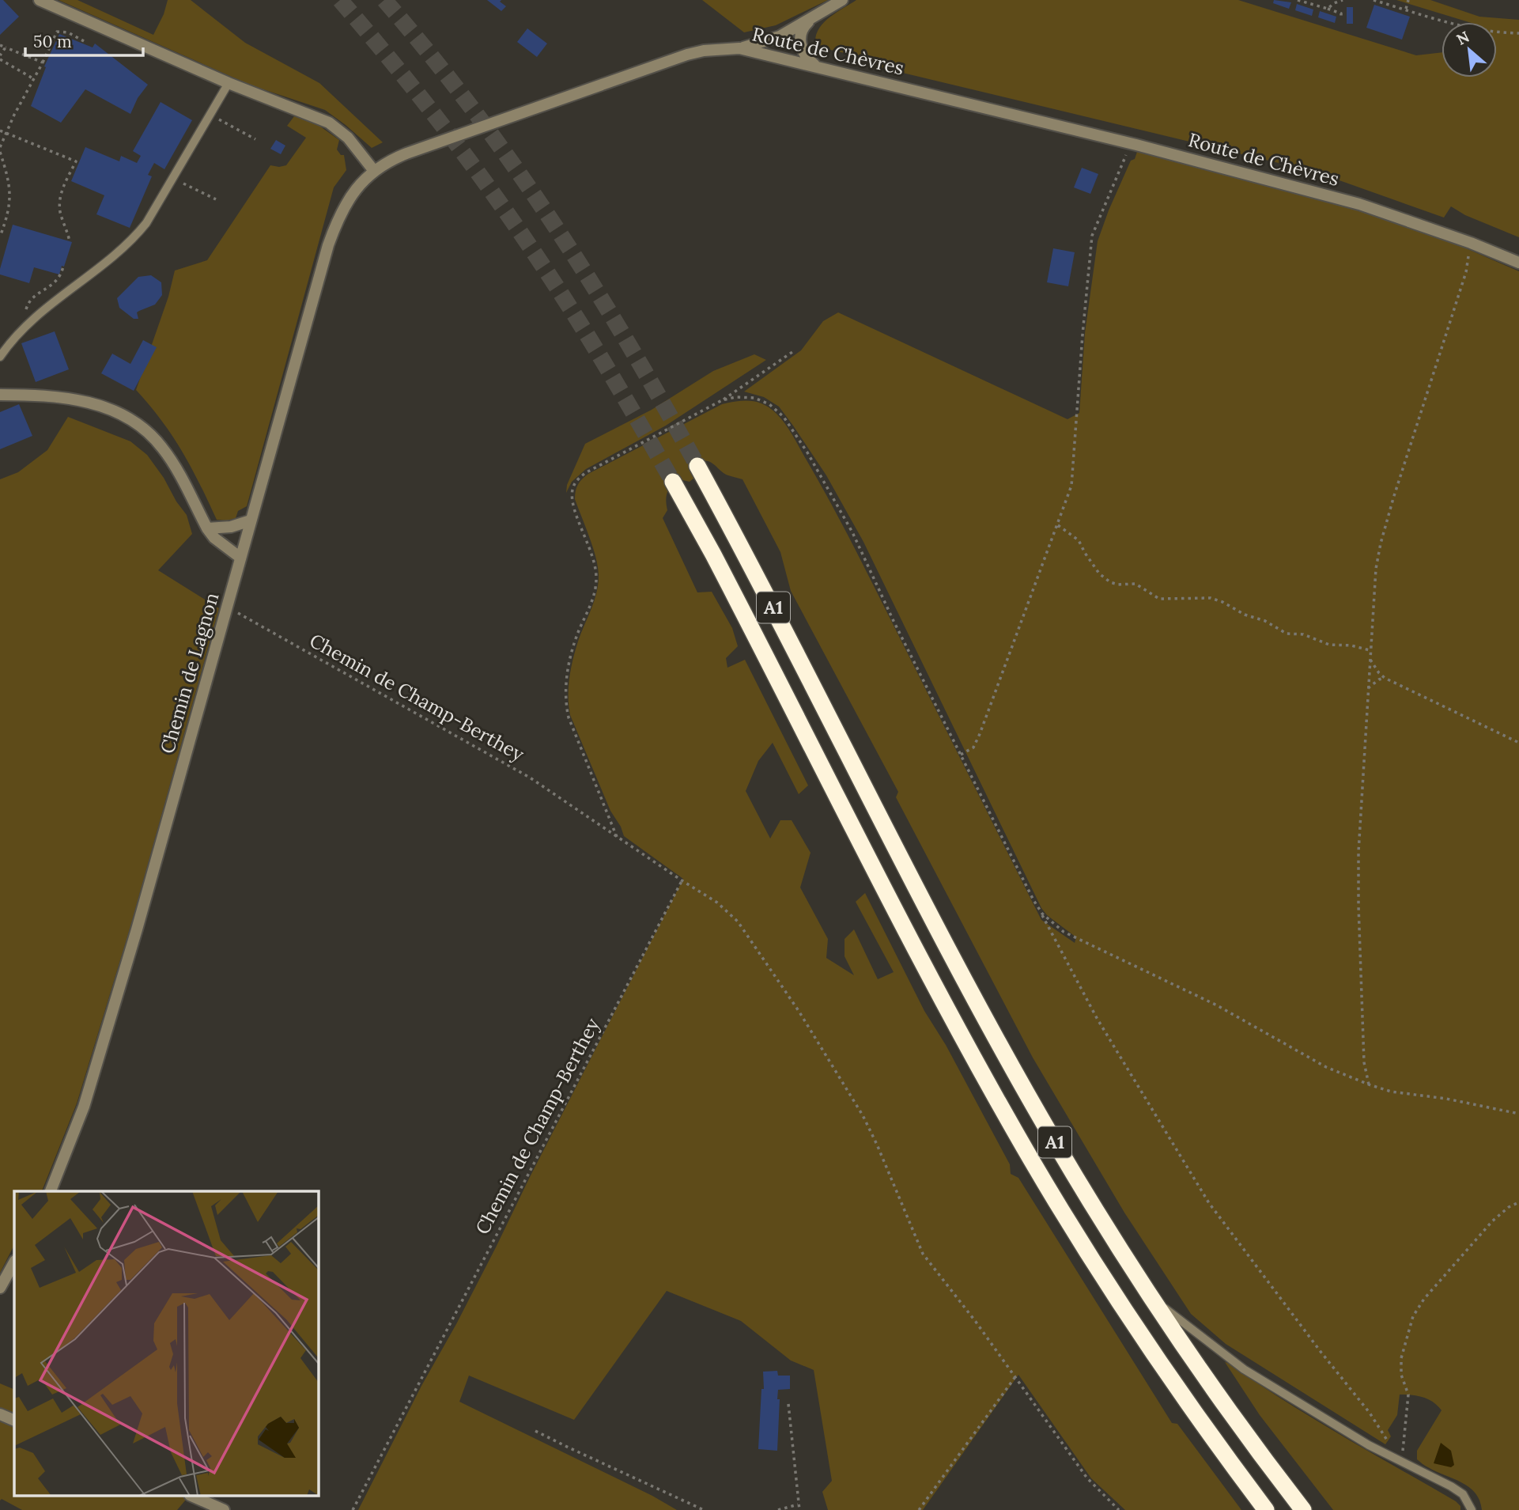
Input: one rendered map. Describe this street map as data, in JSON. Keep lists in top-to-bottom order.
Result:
{
  "streets": {
    "highway": ["A1"],
    "street": ["Route de Chèvres", "Chemin de Lagnon"],
    "path": ["Chemin de Champ-Berthey"]
  },
  "crossings": [
    ["Route de Chèvres", "Chemin de Lagnon"],
    ["Chemin de Lagnon", "Chemin de Champ-Berthey"]
  ],
  "scale_bar": "50 m",
  "north": "top left"
}
